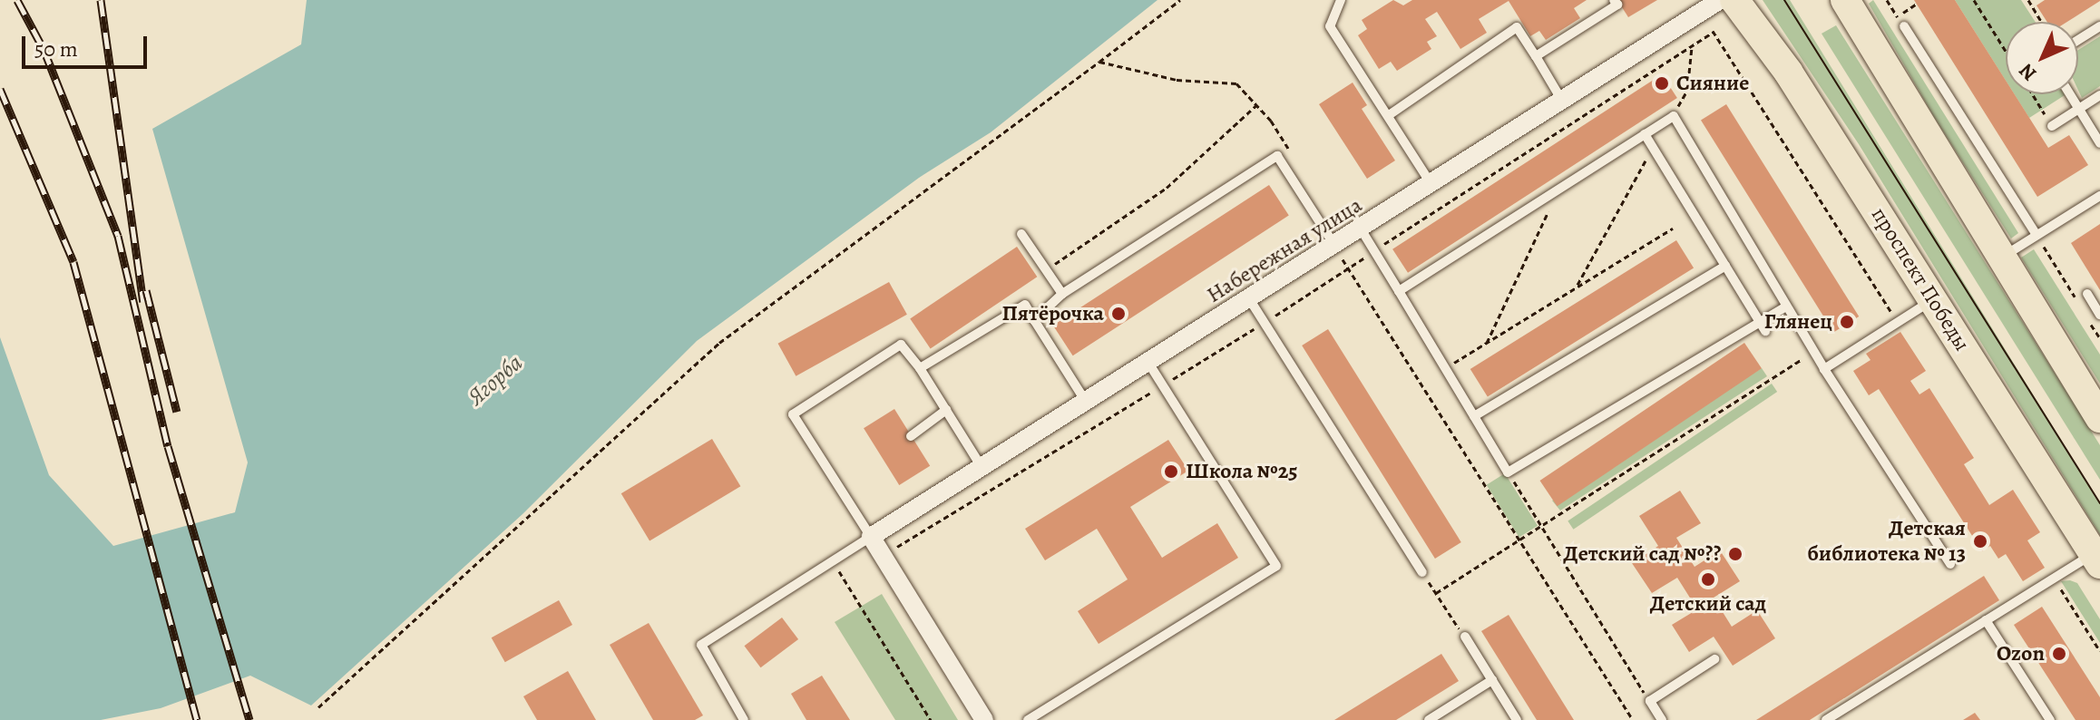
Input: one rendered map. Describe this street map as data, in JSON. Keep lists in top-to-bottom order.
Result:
{
  "streets": {
    "main road": ["проспект Победы"],
    "street": ["Набережная улица"]
  },
  "water": ["Ягорба"],
  "places": [
    "Сияние",
    "Пятёрочка",
    "Глянец",
    "Школа №25",
    "Детская библиотека № 13",
    "Детский сад №??",
    "Детский сад",
    "Ozon"
  ],
  "scale_bar": "50 m",
  "north": "bottom left"
}
